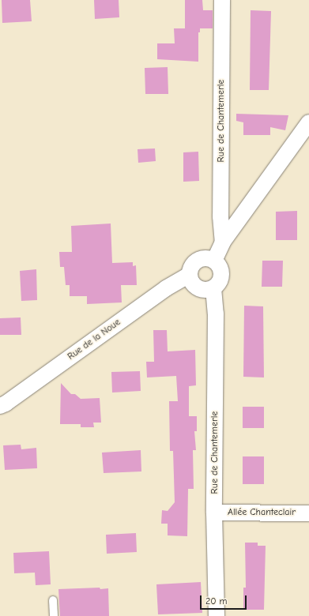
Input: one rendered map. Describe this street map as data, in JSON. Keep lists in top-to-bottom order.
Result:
{
  "streets": {
    "street": ["Rue de Chantemerle", "Rue de la Noue", "Allée Chanteclair"]
  },
  "crossings": [
    ["Rue de Chantemerle", "Rue de la Noue"],
    ["Rue de Chantemerle", "Allée Chanteclair"]
  ],
  "scale_bar": "20 m"
}
